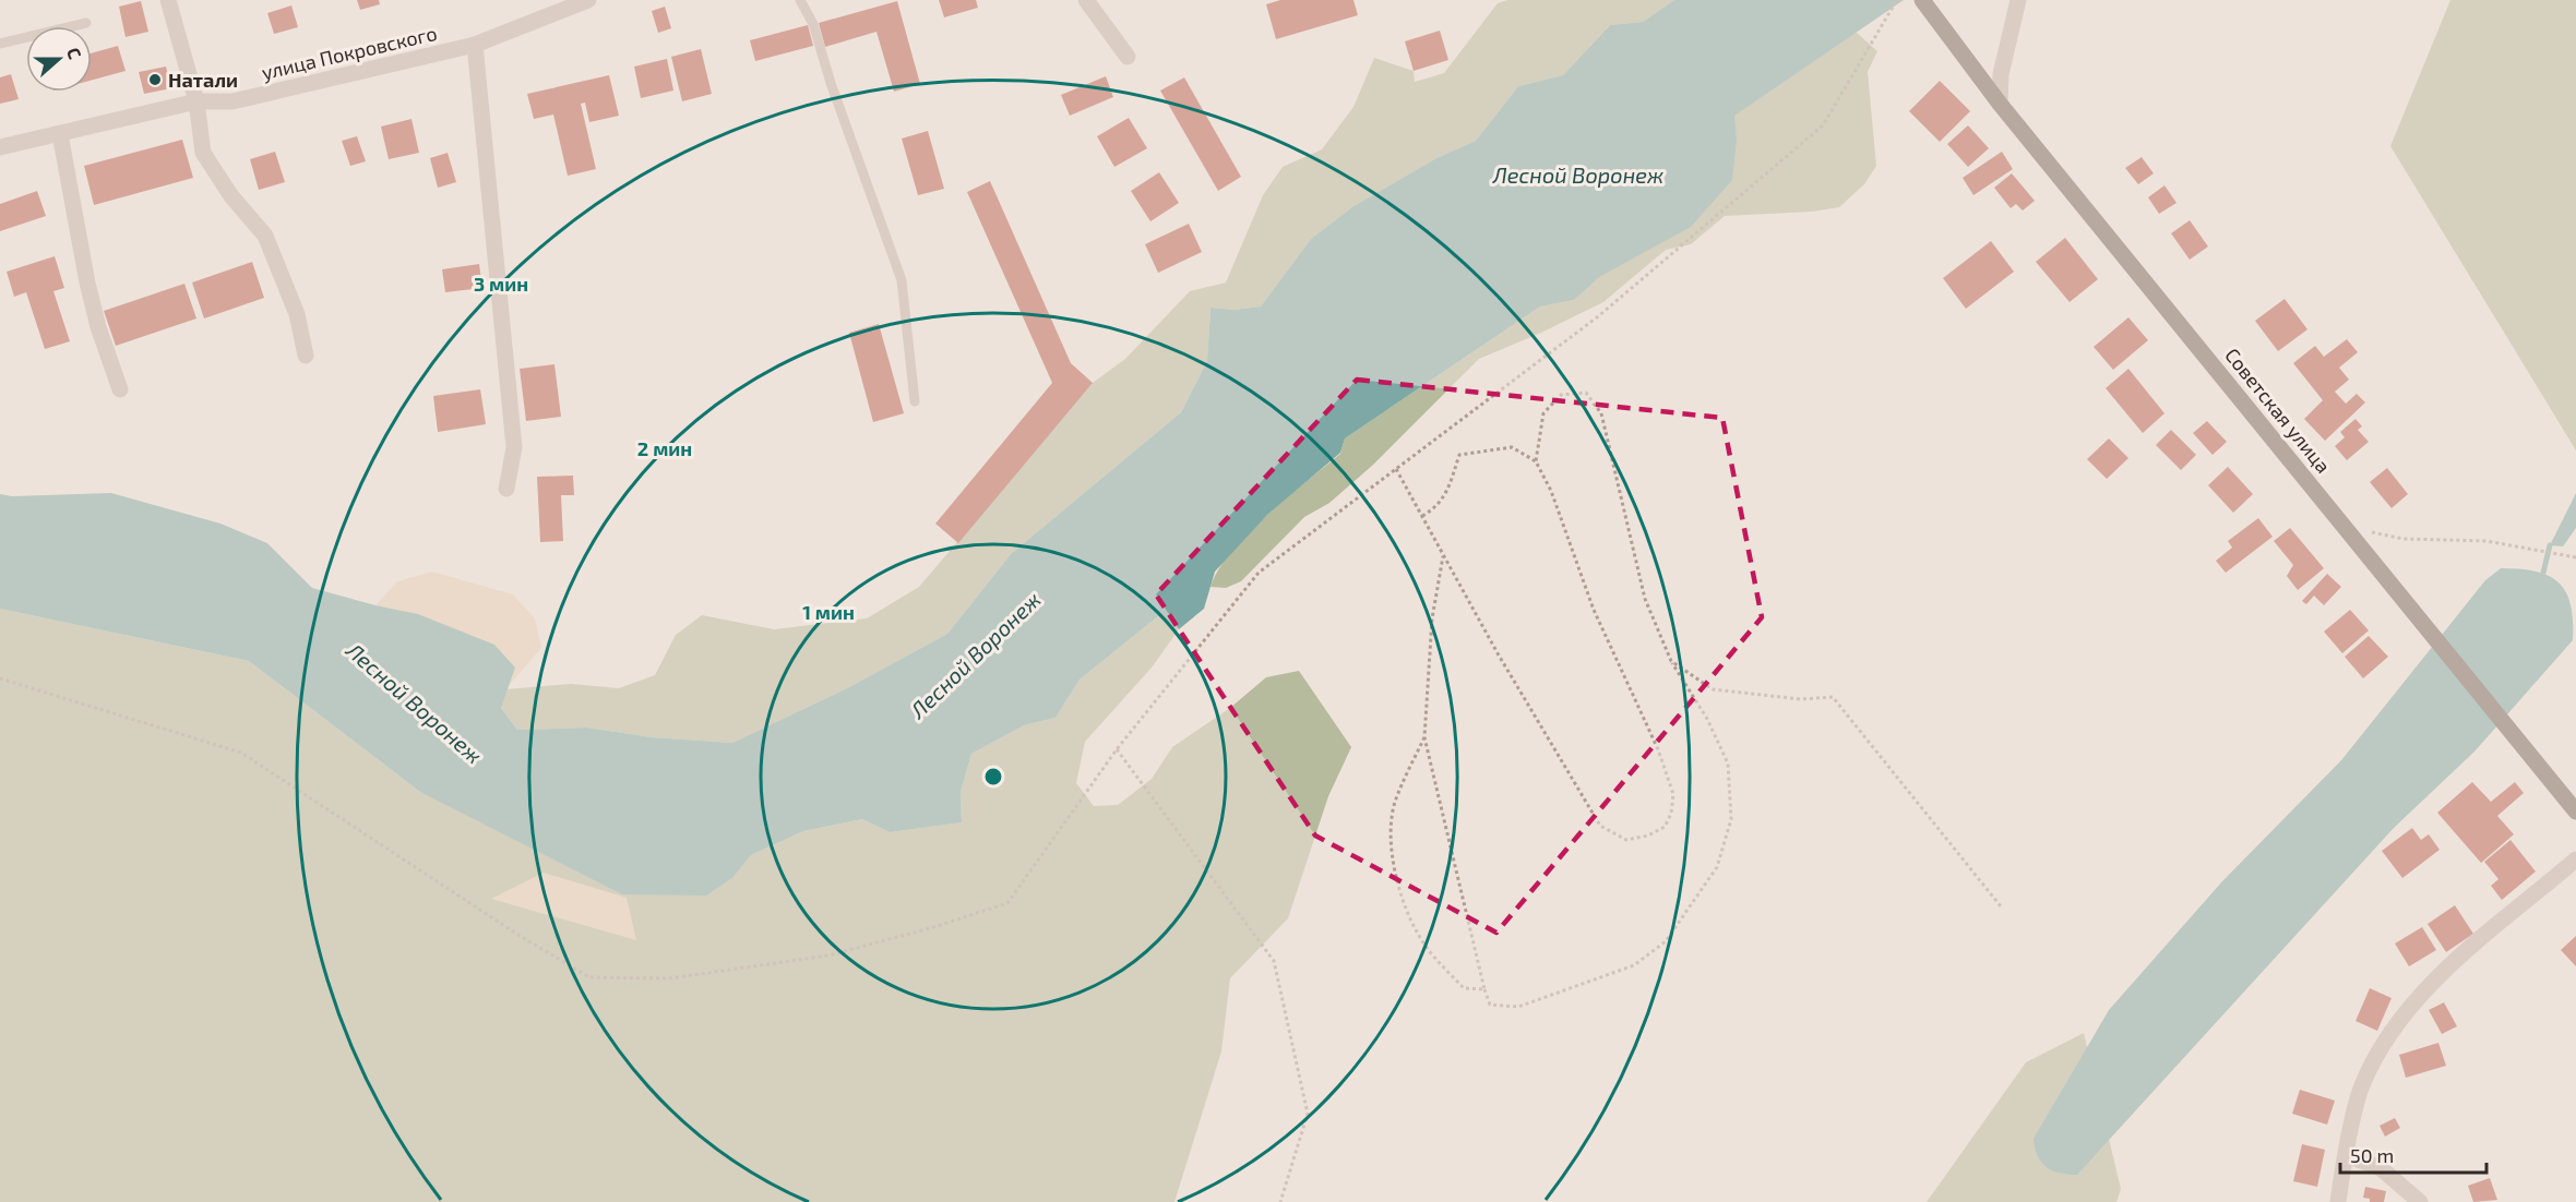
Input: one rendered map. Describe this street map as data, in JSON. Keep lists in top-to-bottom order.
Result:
{
  "streets": {
    "main road": ["Советская улица"],
    "street": ["улица Покровского"]
  },
  "water": ["Лесной Воронеж"],
  "places": ["Натали"],
  "scale_bar": "50 m",
  "north": "right",
  "rings": ["3 мин", "2 мин", "1 мин"]
}
